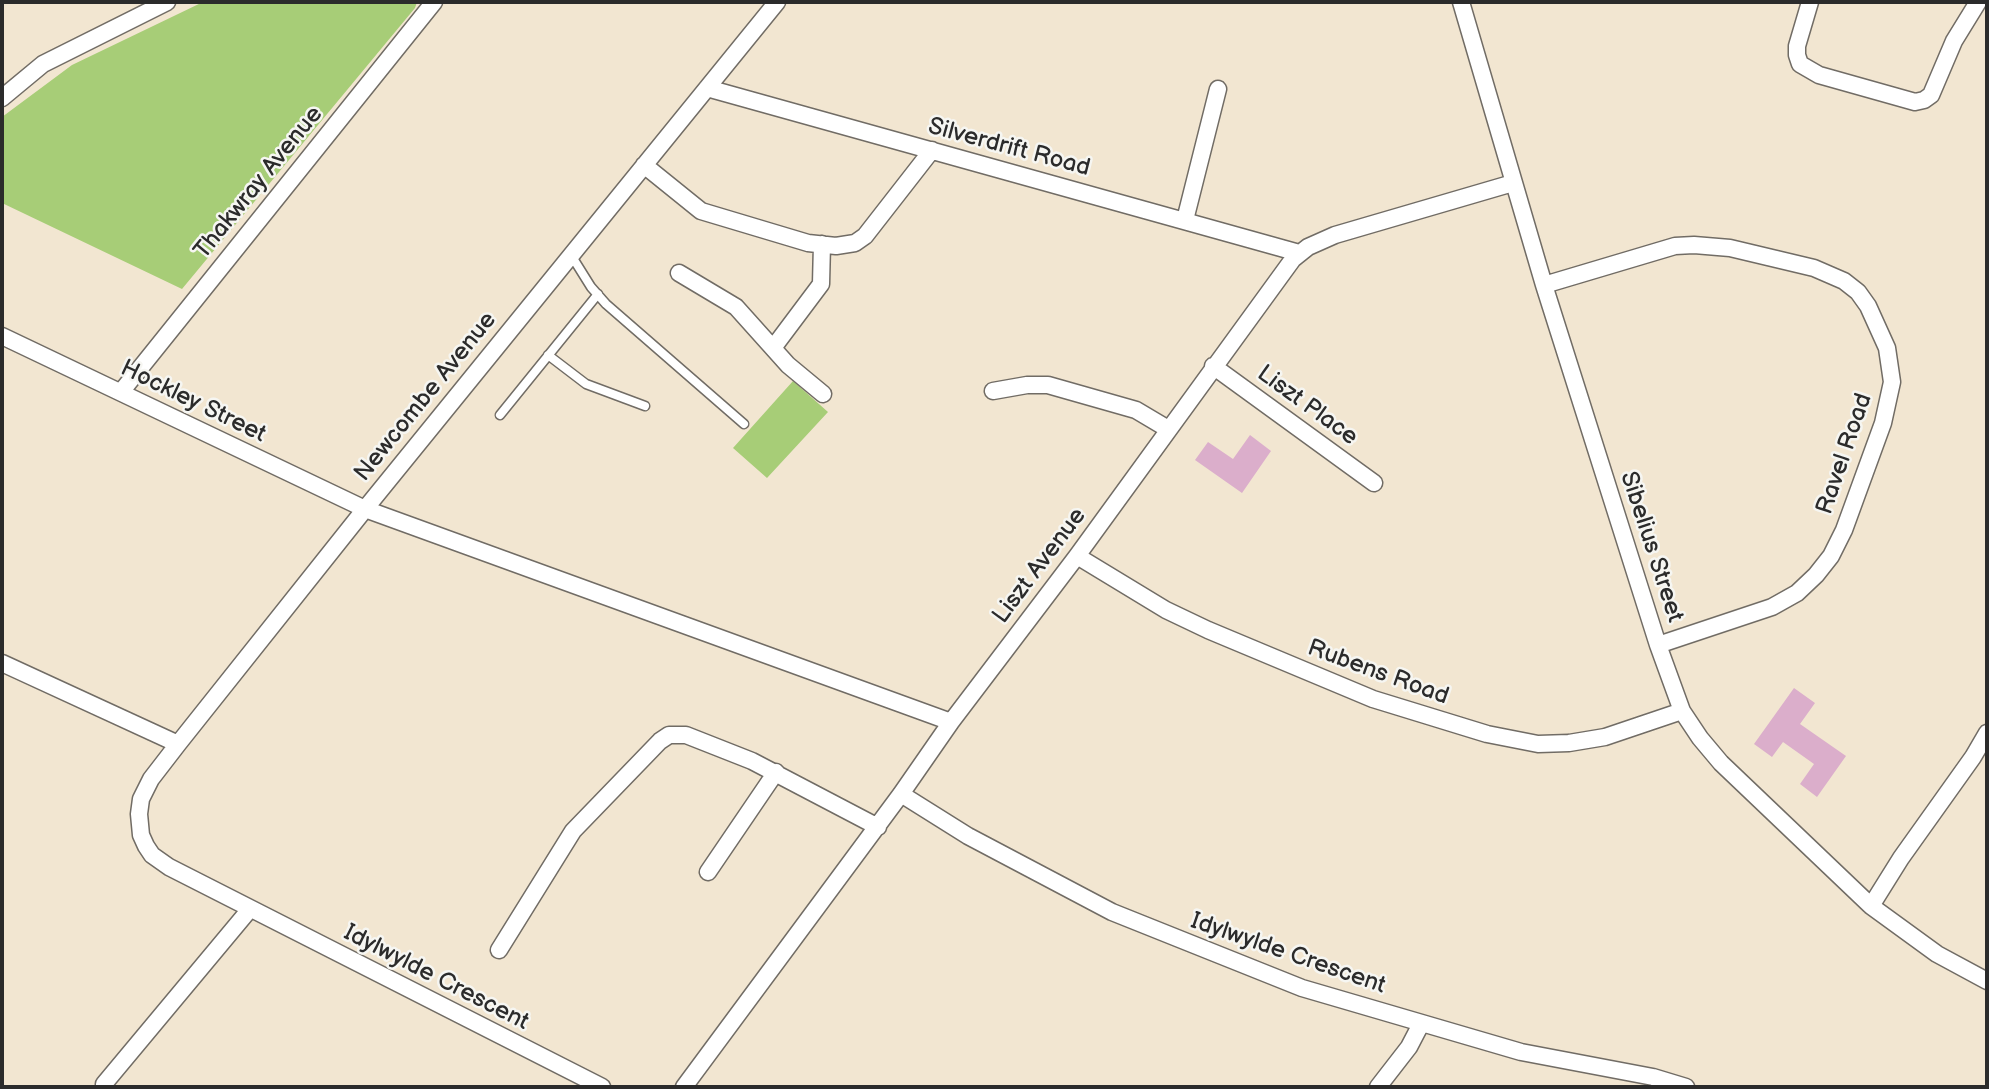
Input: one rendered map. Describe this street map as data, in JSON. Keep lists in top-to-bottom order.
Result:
{
  "streets": {
    "street": [
      "Silverdrift Road",
      "Thakwray Avenue",
      "Newcombe Avenue",
      "Hockley Street",
      "Liszt Place",
      "Ravel Road",
      "Sibelius Street",
      "Liszt Avenue",
      "Rubens Road",
      "Idylwylde Crescent"
    ]
  },
  "crossings": [
    ["Silverdrift Road", "Newcombe Avenue"],
    ["Silverdrift Road", "Liszt Avenue"],
    ["Thakwray Avenue", "Hockley Street"],
    ["Newcombe Avenue", "Hockley Street"],
    ["Newcombe Avenue", "Idylwylde Crescent"],
    ["Hockley Street", "Liszt Avenue"],
    ["Liszt Place", "Liszt Avenue"],
    ["Ravel Road", "Sibelius Street"],
    ["Sibelius Street", "Liszt Avenue"],
    ["Sibelius Street", "Rubens Road"],
    ["Liszt Avenue", "Rubens Road"],
    ["Liszt Avenue", "Idylwylde Crescent"]
  ]
}
